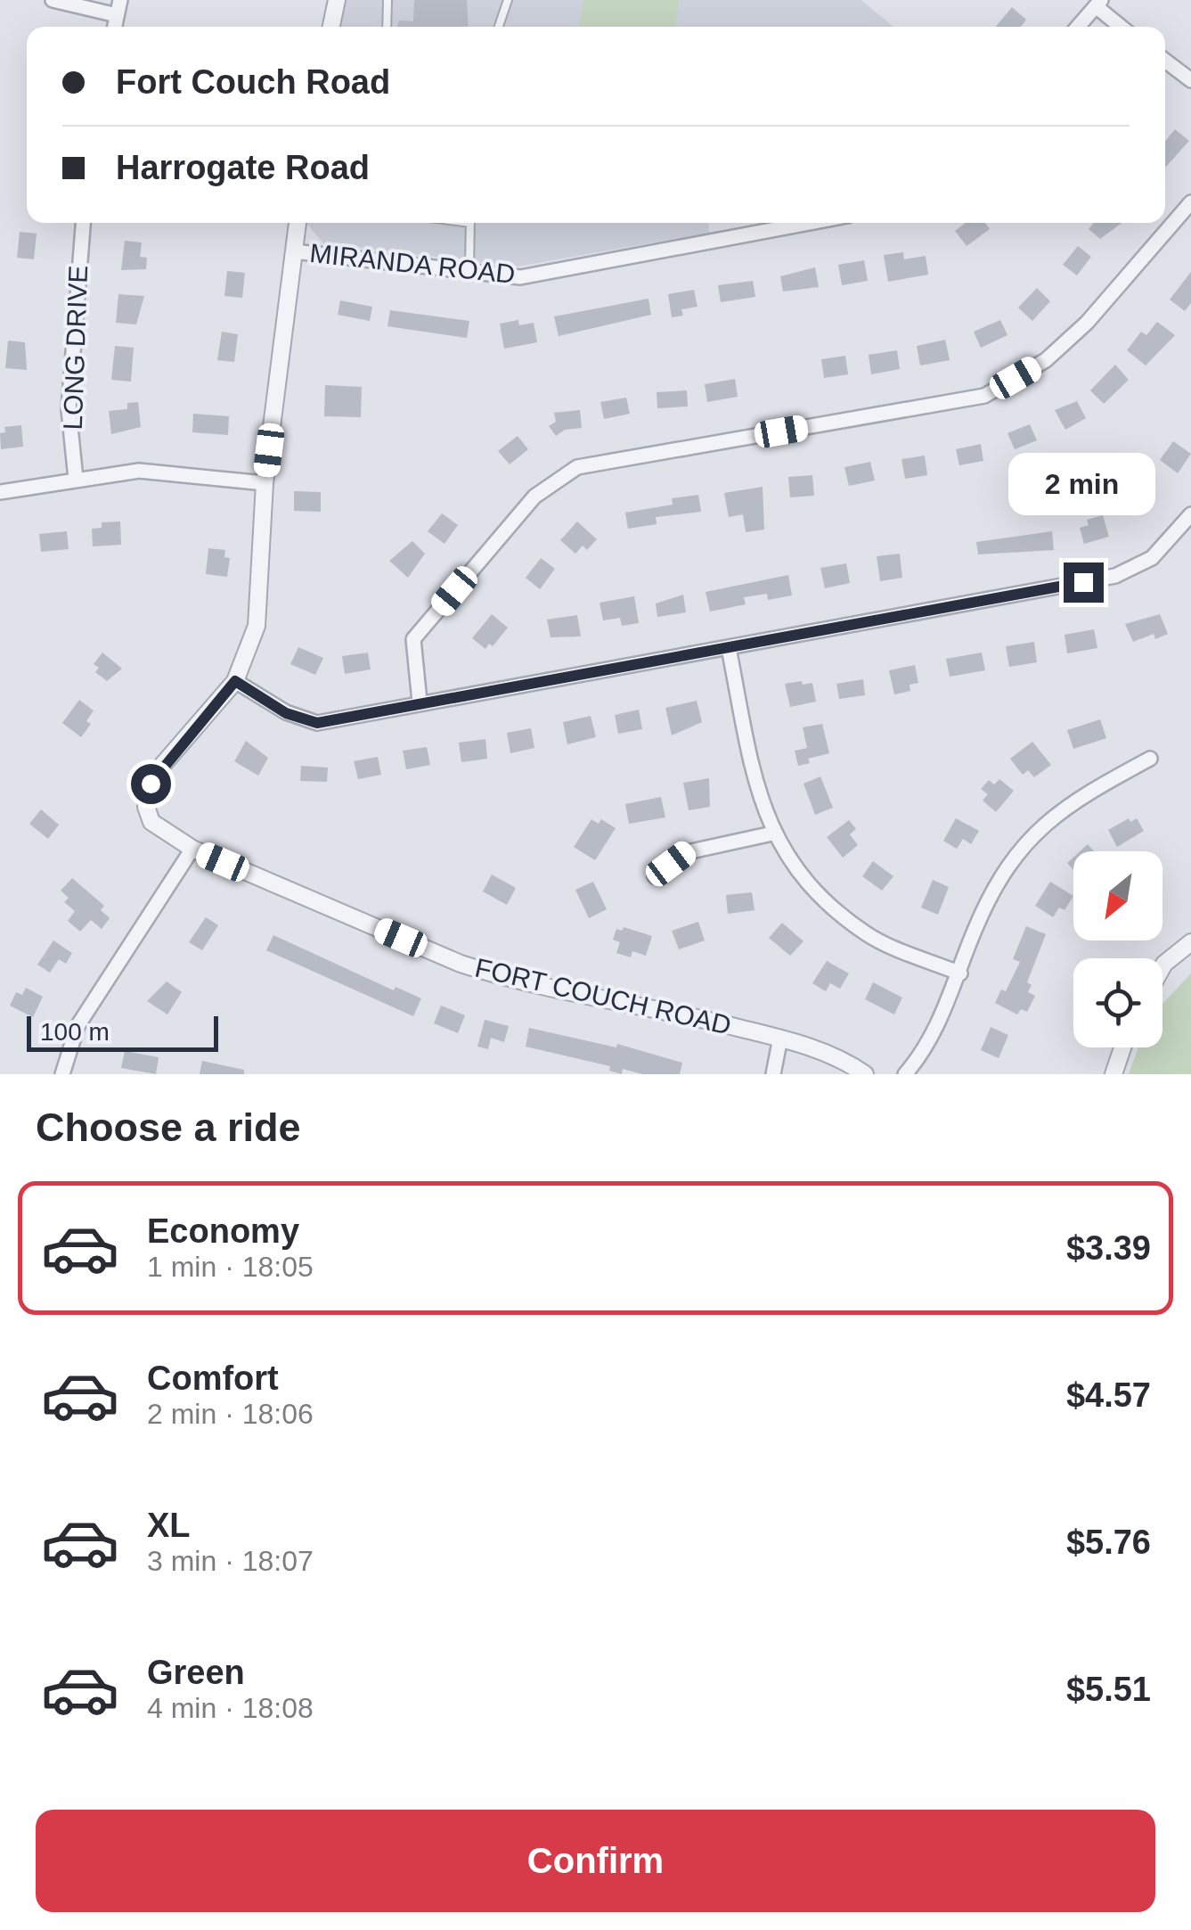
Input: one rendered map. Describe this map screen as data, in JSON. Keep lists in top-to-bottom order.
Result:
{
  "streets": {
    "street": ["MIRANDA ROAD", "LONG DRIVE", "FORT COUCH ROAD"]
  },
  "crossings": [
    ["MIRANDA ROAD", "FORT COUCH ROAD"]
  ],
  "scale_bar": "100 m",
  "north": "bottom left",
  "page": {
    "banner": ["Fort Couch Road", "Harrogate Road"],
    "bubble": "2 min",
    "scale": "100 m",
    "heading": "Choose a ride",
    "list": [
      {
        "name": "Economy",
        "note": "1 min · 18:05",
        "value": "$3.39"
      },
      {
        "name": "Comfort",
        "note": "2 min · 18:06",
        "value": "$4.57"
      },
      {
        "name": "XL",
        "note": "3 min · 18:07",
        "value": "$5.76"
      },
      {
        "name": "Green",
        "note": "4 min · 18:08",
        "value": "$5.51"
      }
    ],
    "buttons": "Confirm"
  }
}
